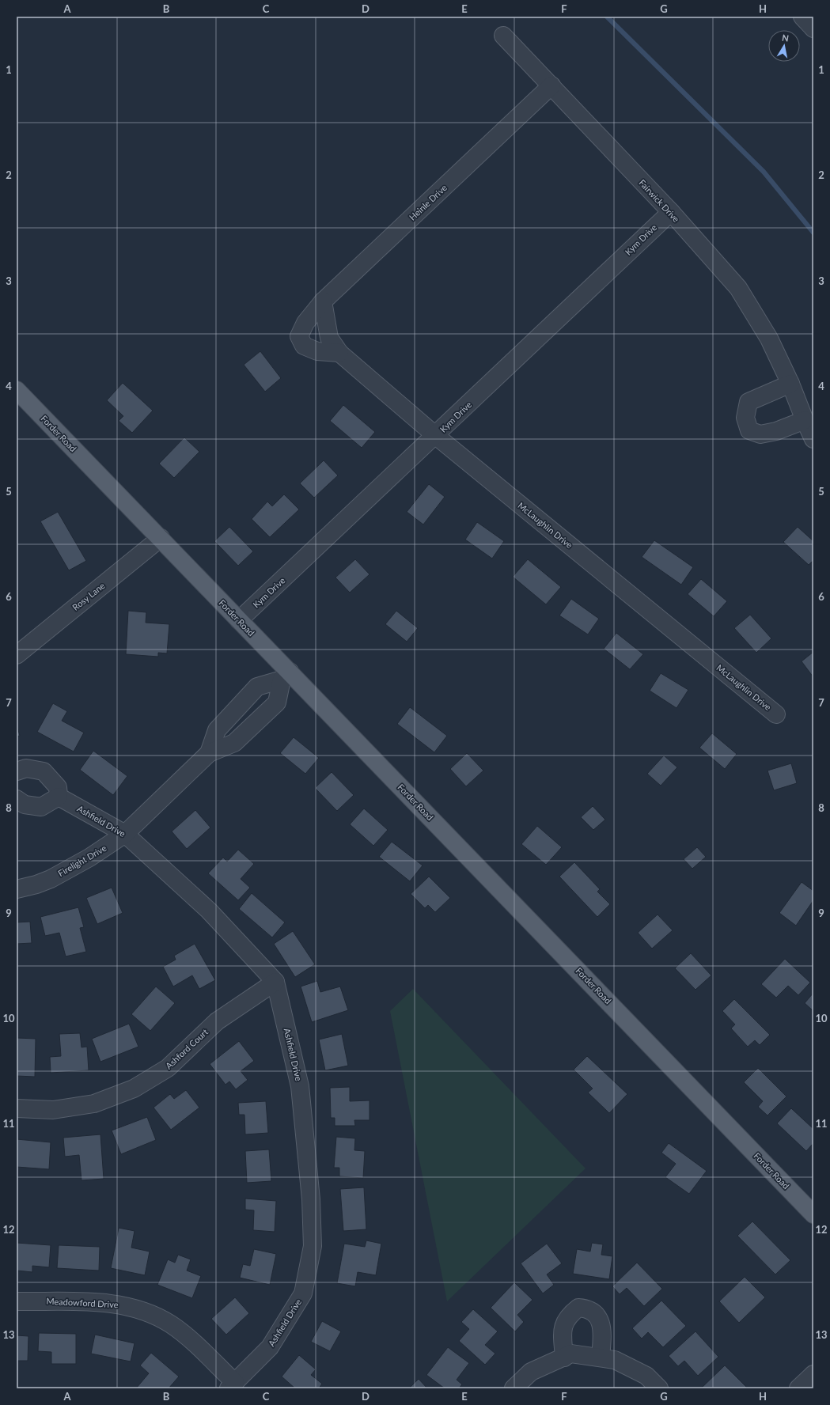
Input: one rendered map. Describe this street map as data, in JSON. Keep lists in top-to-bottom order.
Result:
{
  "streets": {
    "main road": ["Forder Road"],
    "street": [
      "Fairwick Drive",
      "Heinle Drive",
      "Kym Drive",
      "McLaughlin Drive",
      "Rosy Lane",
      "Ashfield Drive",
      "Firelight Drive",
      "Ashford Court",
      "Meadowford Drive"
    ]
  },
  "crossings": [
    ["Fairwick Drive", "Heinle Drive"],
    ["Fairwick Drive", "Kym Drive"],
    ["Heinle Drive", "McLaughlin Drive"],
    ["Kym Drive", "Forder Road"],
    ["Kym Drive", "McLaughlin Drive"],
    ["Forder Road", "Rosy Lane"],
    ["Forder Road", "Firelight Drive"],
    ["Ashfield Drive", "Firelight Drive"],
    ["Ashfield Drive", "Ashford Court"],
    ["Ashfield Drive", "Meadowford Drive"]
  ],
  "north": "top",
  "grid": {
    "columns": [
      "A",
      "B",
      "C",
      "D",
      "E",
      "F",
      "G",
      "H"
    ],
    "rows": [
      "1",
      "2",
      "3",
      "4",
      "5",
      "6",
      "7",
      "8",
      "9",
      "10",
      "11",
      "12",
      "13"
    ]
  }
}
